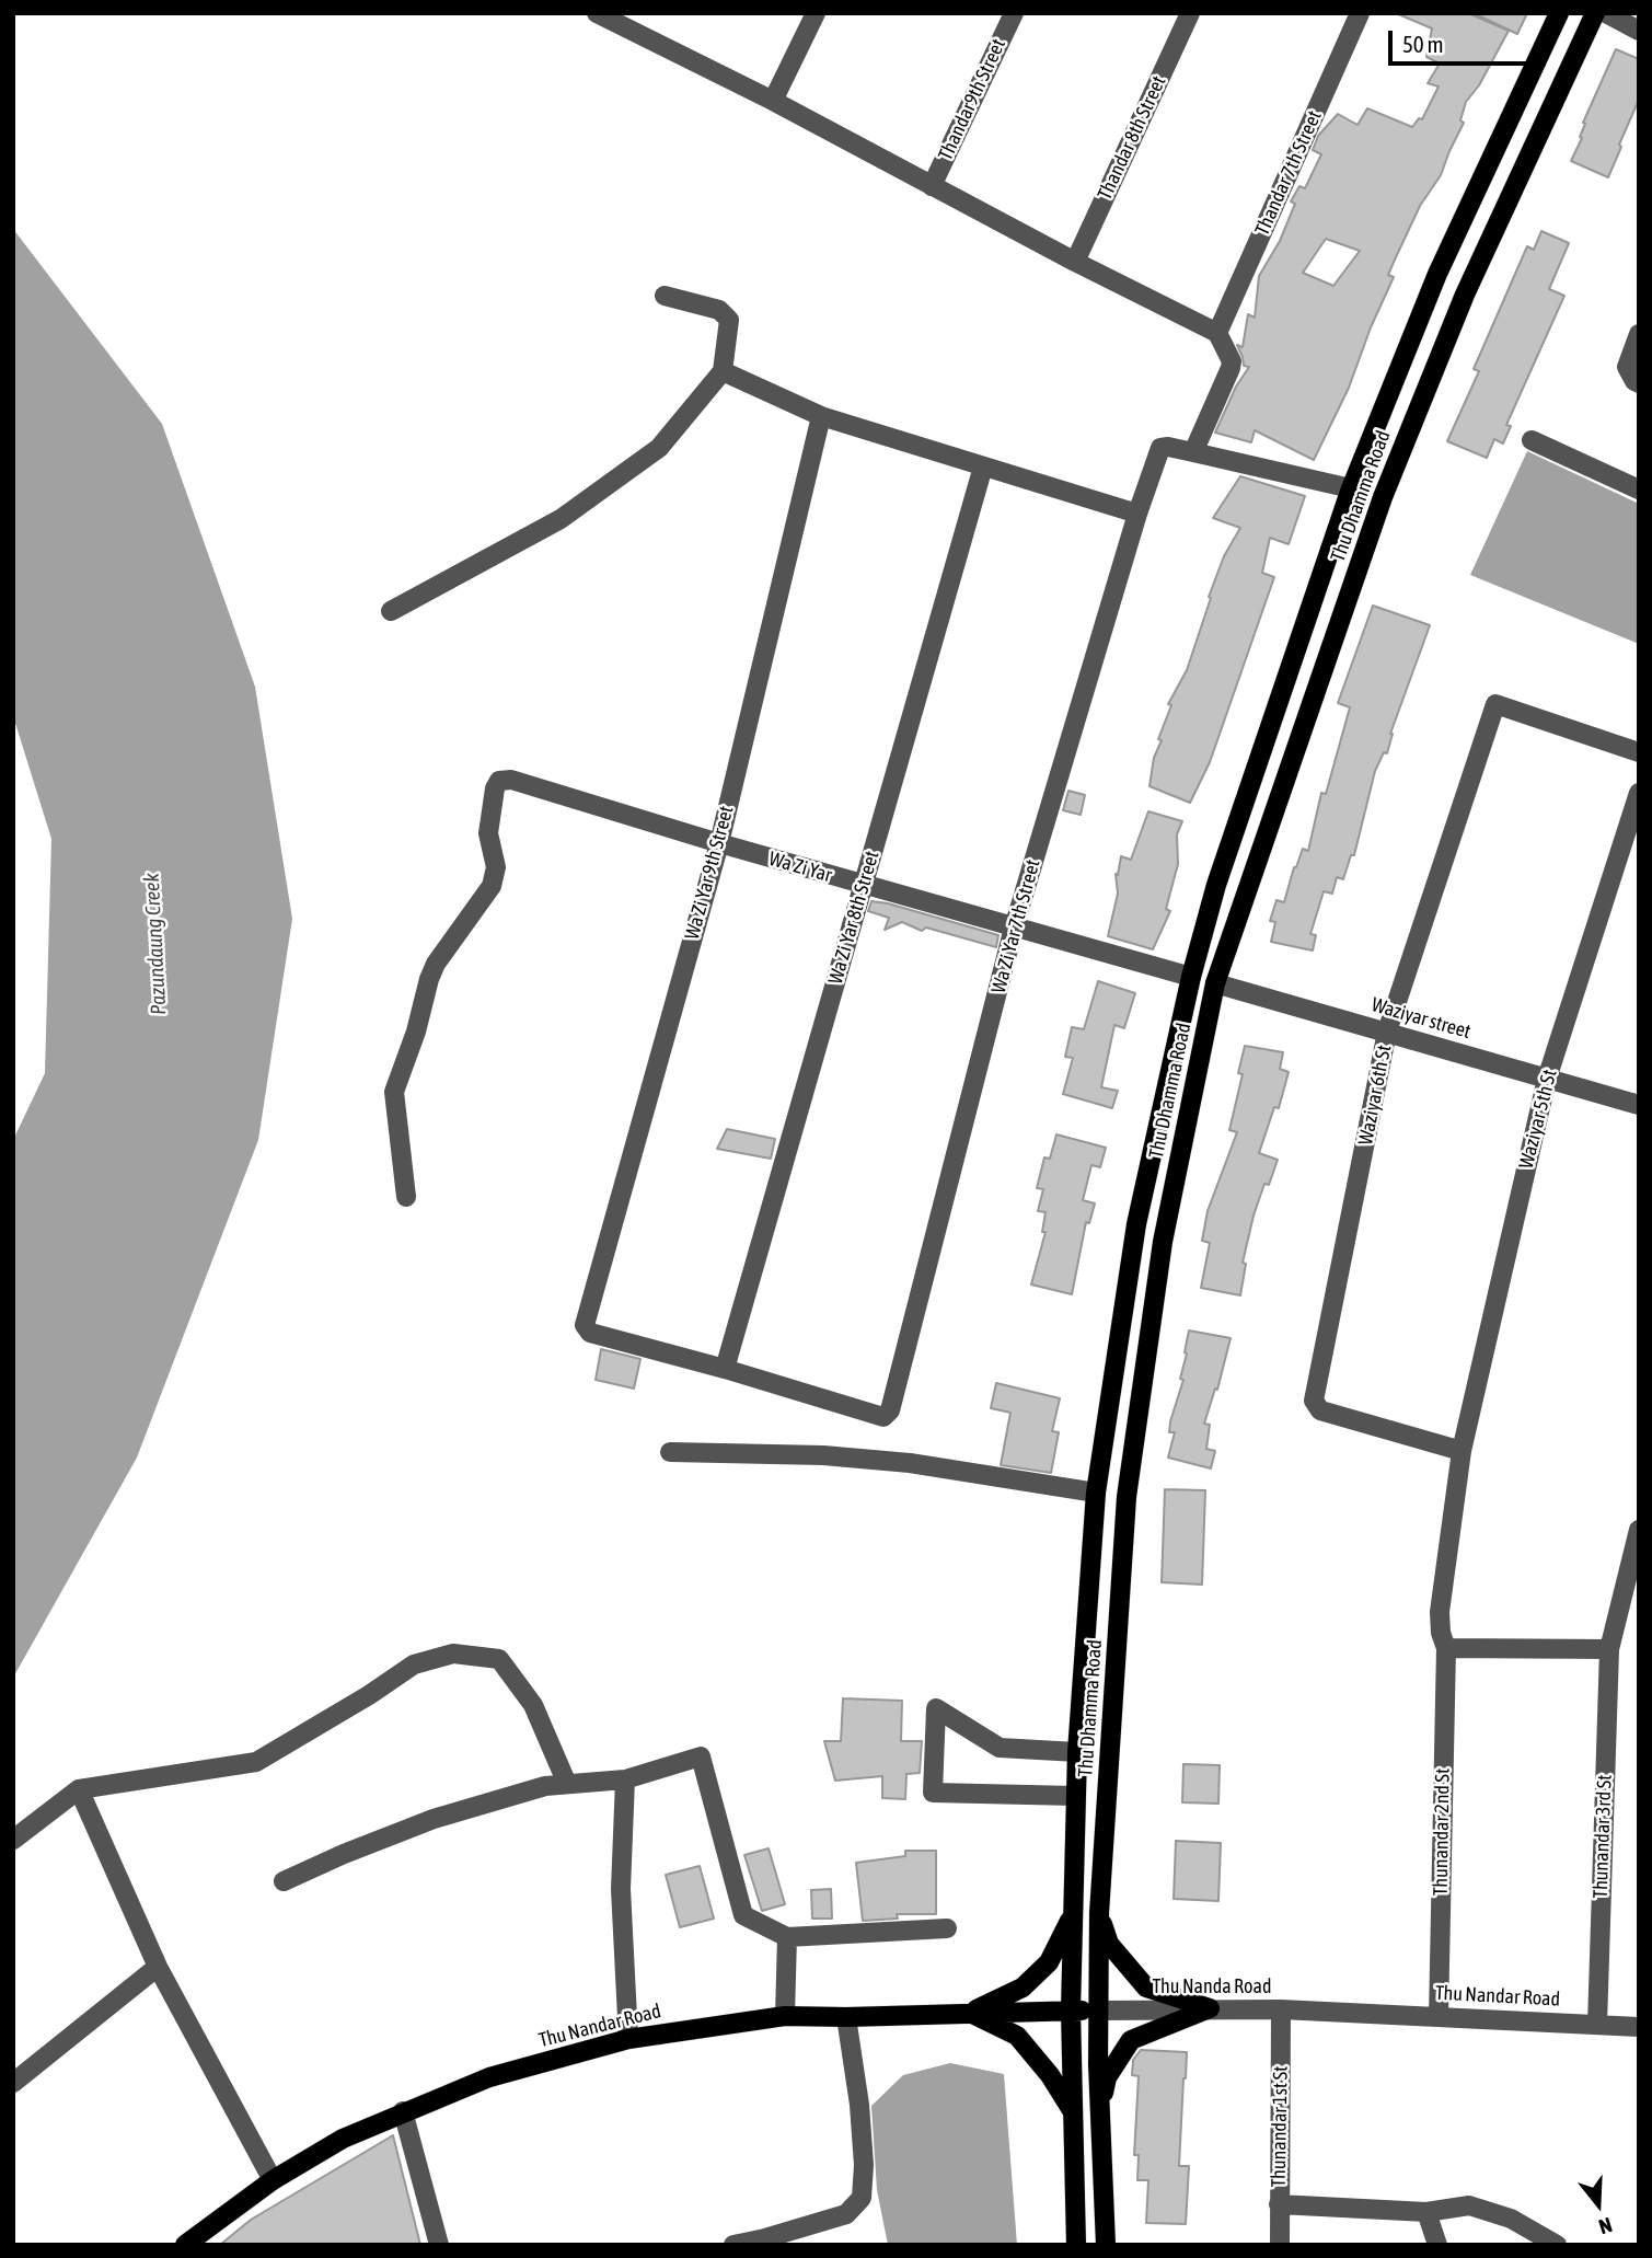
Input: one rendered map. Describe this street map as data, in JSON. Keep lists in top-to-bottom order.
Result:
{
  "streets": {
    "main road": [
      "Thu Dhamma Road",
      "Waziyar street",
      "Thu Nanda Road",
      "Thu Nandar Road"
    ],
    "street": [
      "Thandar9th Street",
      "Thandar 8th Street",
      "Thandar 7th Street",
      "Wa Zi Yar",
      "Wa Zi Yar 9th Street",
      "Wa Zi Yar 8th Street",
      "Wa Zi Yar 7th Street",
      "Waziyar 6th St",
      "Waziyar 5th St",
      "Thunandar 2nd St",
      "Thunandar 3rd St",
      "Thunandar 1st St"
    ]
  },
  "crossings": [
    ["Thu Dhamma Road", "Wa Zi Yar"],
    ["Thu Dhamma Road", "Waziyar street"],
    ["Thu Dhamma Road", "Thu Nanda Road"],
    ["Thu Dhamma Road", "Thu Nandar Road"],
    ["Wa Zi Yar", "Wa Zi Yar 9th Street"],
    ["Wa Zi Yar", "Wa Zi Yar 8th Street"],
    ["Wa Zi Yar", "Wa Zi Yar 7th Street"],
    ["Wa Zi Yar", "Waziyar street"],
    ["Wa Zi Yar 9th Street", "Wa Zi Yar 8th Street"],
    ["Wa Zi Yar 9th Street", "Wa Zi Yar 7th Street"],
    ["Wa Zi Yar 8th Street", "Wa Zi Yar 7th Street"],
    ["Waziyar street", "Waziyar 6th St"],
    ["Waziyar street", "Waziyar 5th St"],
    ["Waziyar 6th St", "Waziyar 5th St"],
    ["Waziyar 5th St", "Thunandar 2nd St"],
    ["Thunandar 2nd St", "Thu Nandar Road"],
    ["Thunandar 3rd St", "Thu Nandar Road"],
    ["Thu Nanda Road", "Thu Nandar Road"],
    ["Thu Nanda Road", "Thunandar 1st St"]
  ],
  "water": ["Pazundaung Creek"],
  "scale_bar": "50 m",
  "north": "bottom"
}
